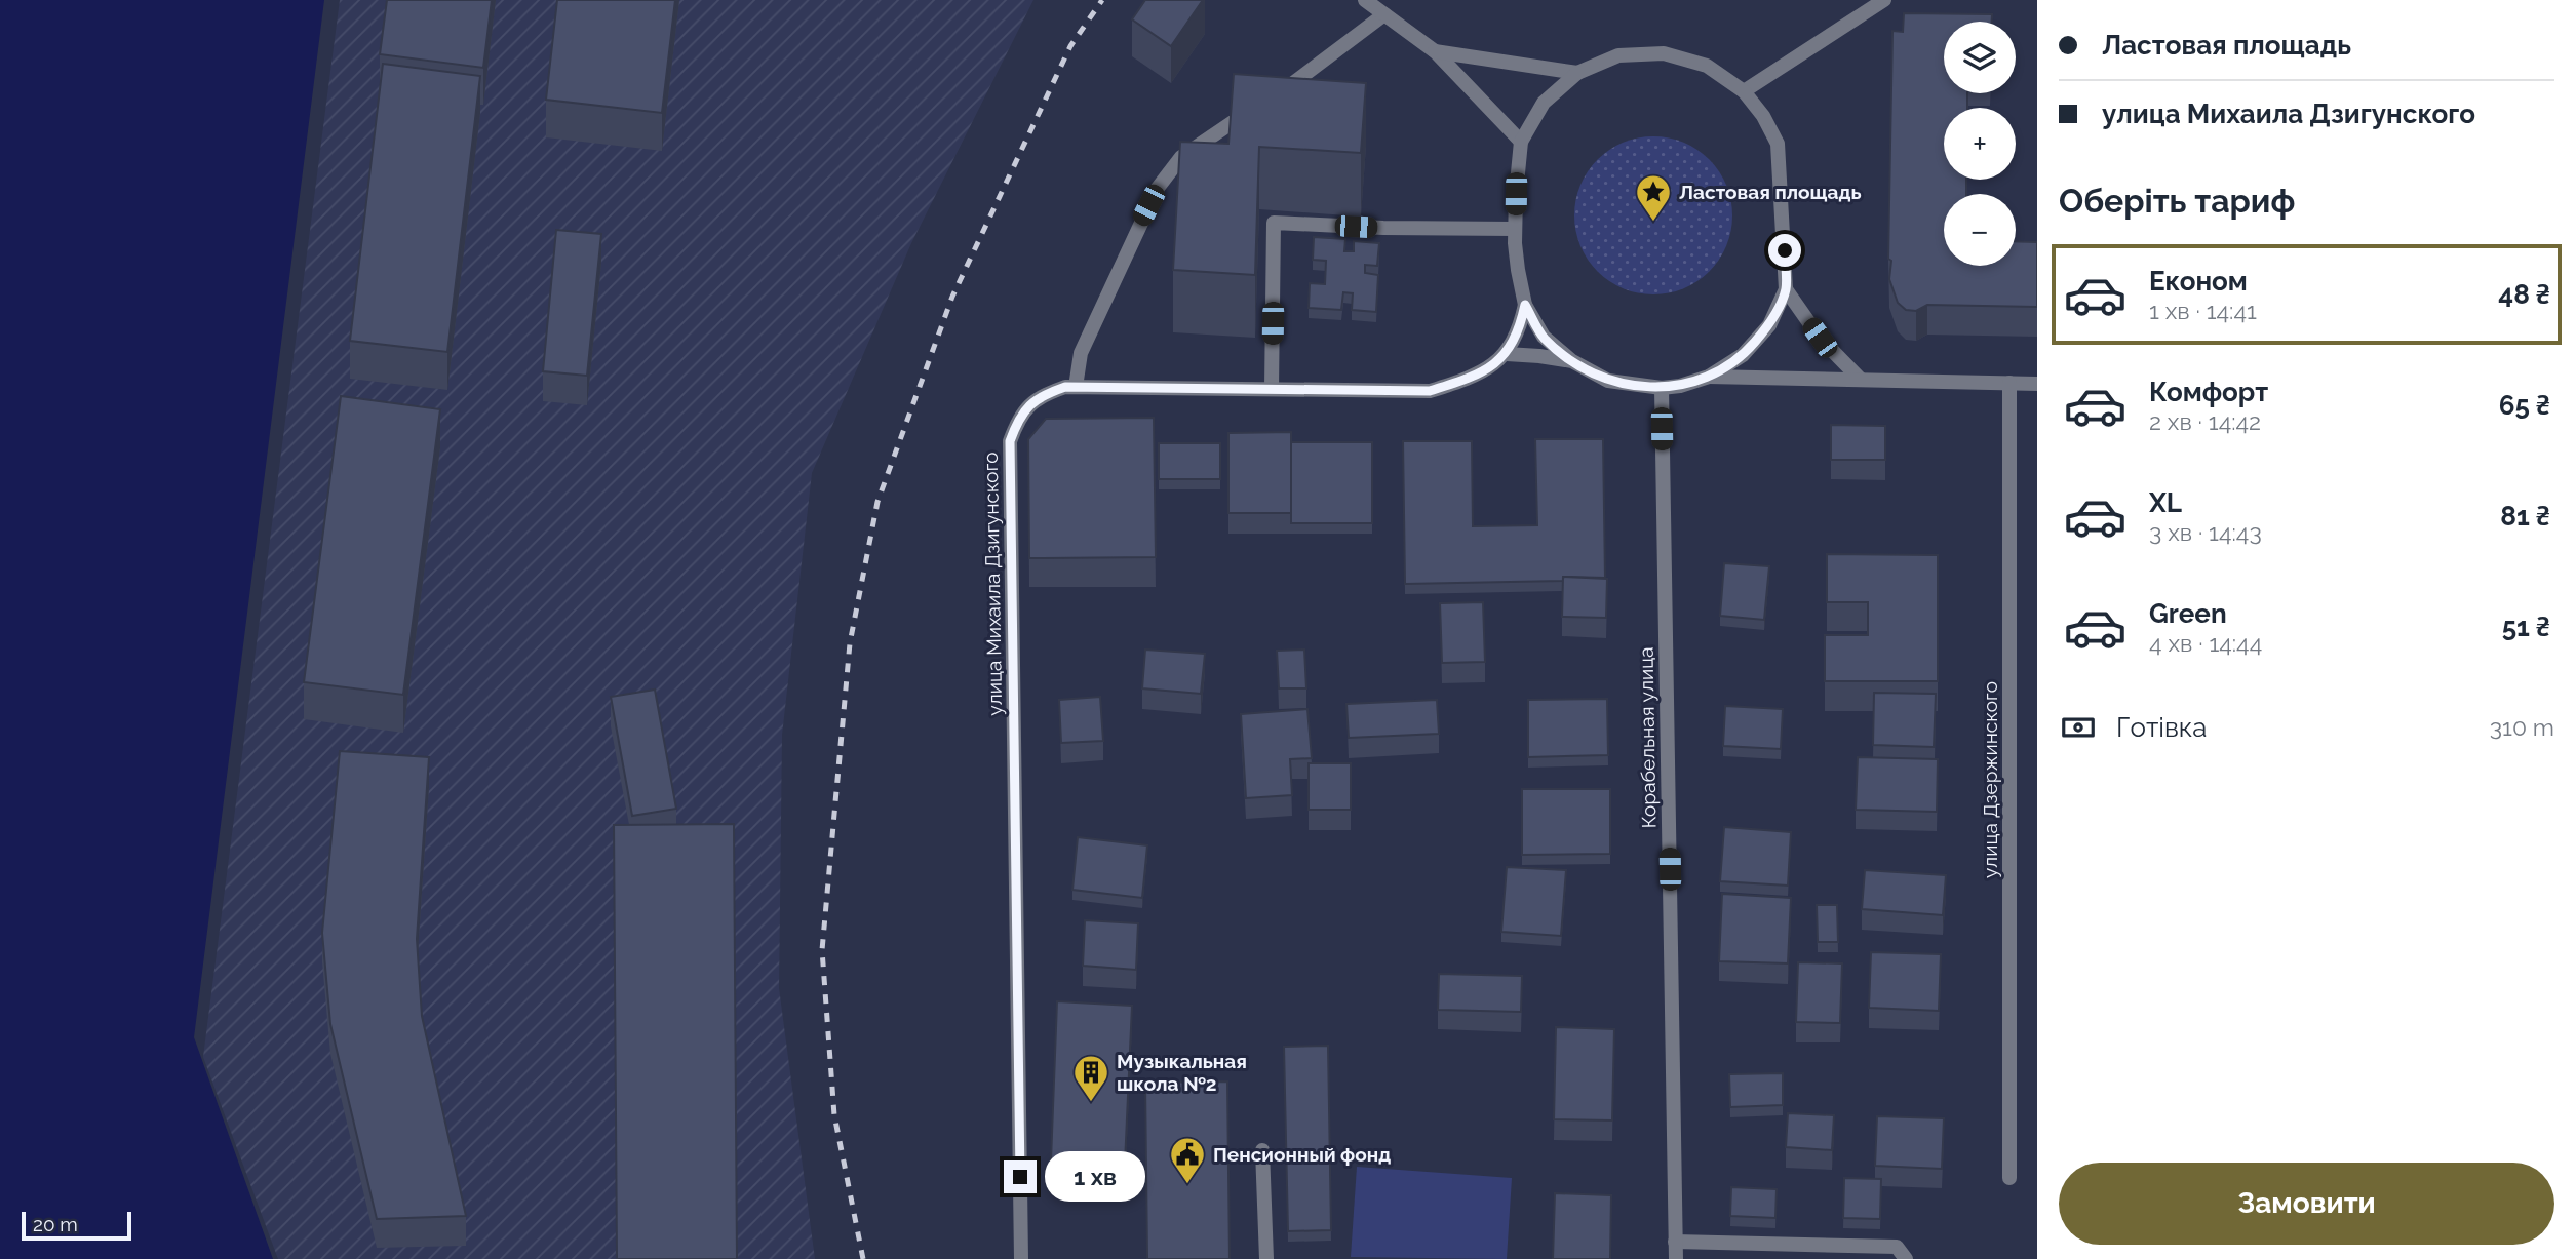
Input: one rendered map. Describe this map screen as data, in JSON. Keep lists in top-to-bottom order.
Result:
{
  "streets": {
    "street": ["улица Михаила Дзигунского", "Корабельная улица", "улица Дзержинского"]
  },
  "places": {
    "place": ["Ластовая площадь"],
    "building": ["Музыкальная школа №2"],
    "public building": ["Пенсионный фонд"]
  },
  "scale_bar": "20 m",
  "page": {
    "banner": ["Ластовая площадь", "улица Михаила Дзигунского"],
    "map_buttons": ["+", "−"],
    "heading": "Оберіть тариф",
    "list": [
      {
        "name": "Економ",
        "note": "1 хв · 14:41",
        "value": "48 ₴"
      },
      {
        "name": "Комфорт",
        "note": "2 хв · 14:42",
        "value": "65 ₴"
      },
      {
        "name": "XL",
        "note": "3 хв · 14:43",
        "value": "81 ₴"
      },
      {
        "name": "Green",
        "note": "4 хв · 14:44",
        "value": "51 ₴"
      }
    ],
    "pay": ["Готівка", "310 m"],
    "buttons": "Замовити",
    "bubble": "1 хв",
    "scale": "20 m"
  }
}
